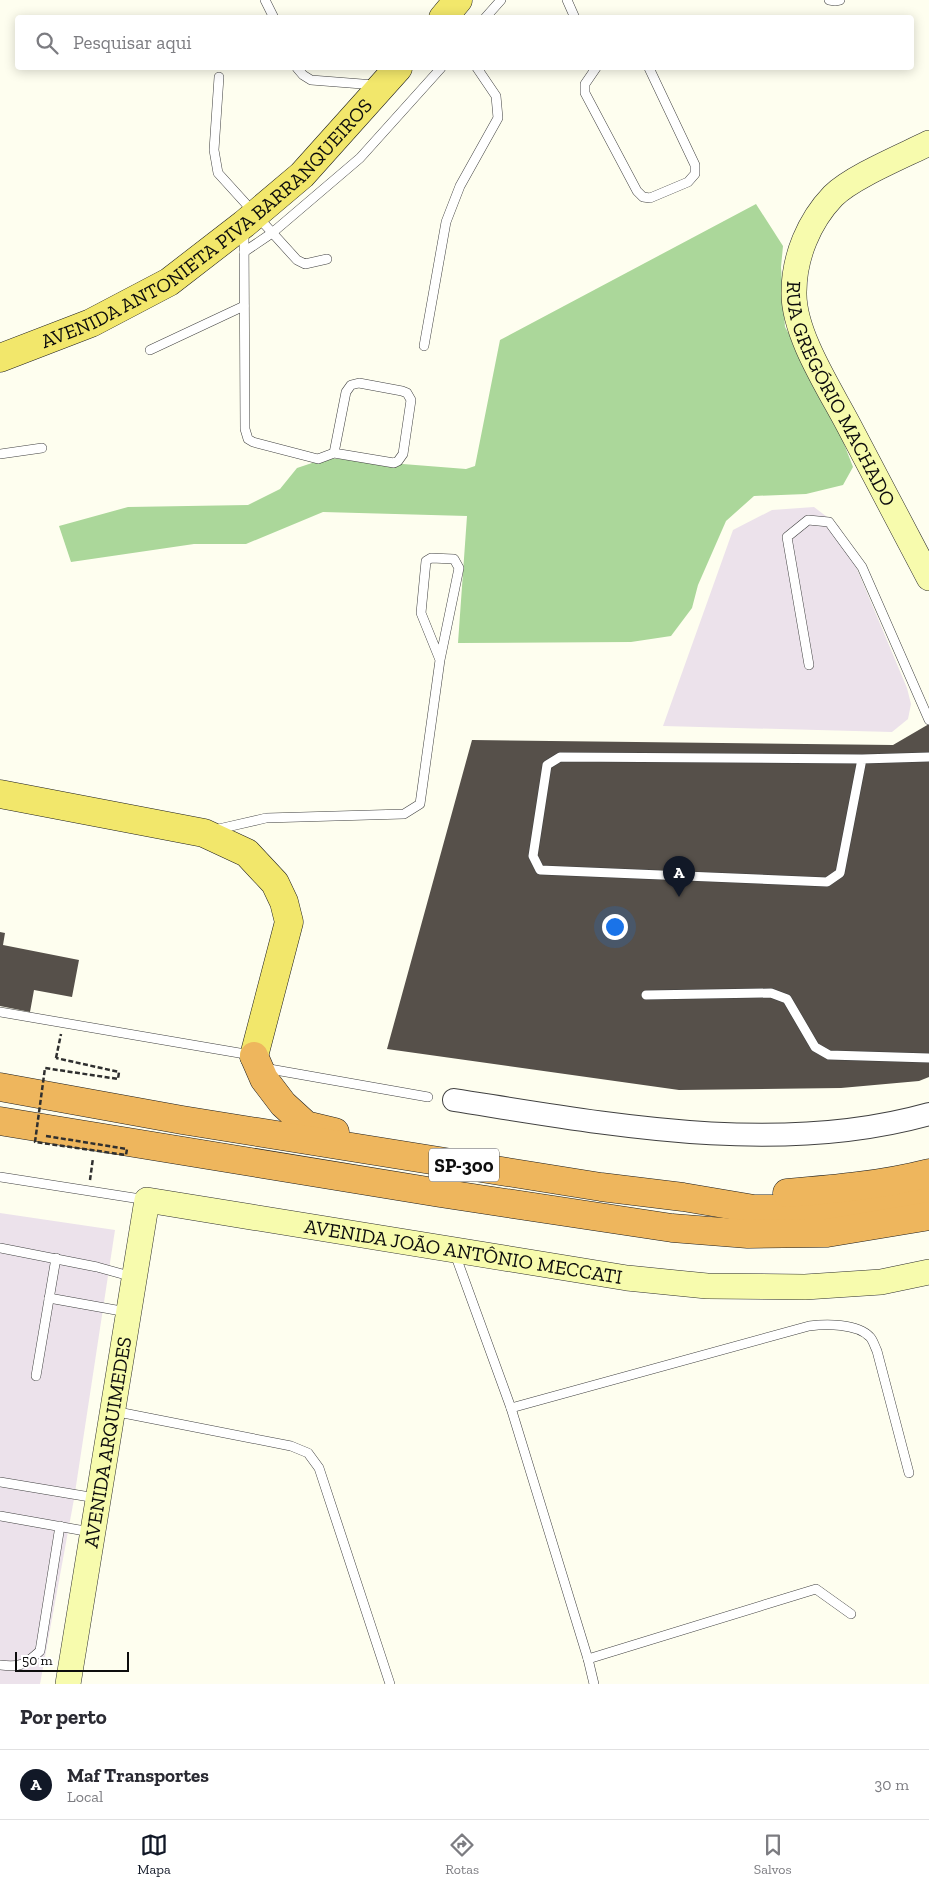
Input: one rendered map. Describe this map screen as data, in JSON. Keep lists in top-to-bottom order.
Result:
{
  "streets": {
    "highway": ["SP-300"],
    "main road": [
      "AVENIDA ANTONIETA PIVA BARRANQUEIROS",
      "RUA GREGÓRIO MACHADO",
      "AVENIDA JOÃO ANTÔNIO MECCATI",
      "AVENIDA ARQUIMEDES"
    ]
  },
  "crossings": [
    ["AVENIDA JOÃO ANTÔNIO MECCATI", "AVENIDA ARQUIMEDES"]
  ],
  "scale_bar": "50 m",
  "page": {
    "search": "Pesquisar aqui",
    "pins": "A",
    "scale": "50 m",
    "heading": "Por perto",
    "list": [
      {
        "mark": "A",
        "name": "Maf Transportes",
        "note": "Local",
        "value": "30 m"
      }
    ],
    "nav": ["Mapa", "Rotas", "Salvos"]
  }
}
